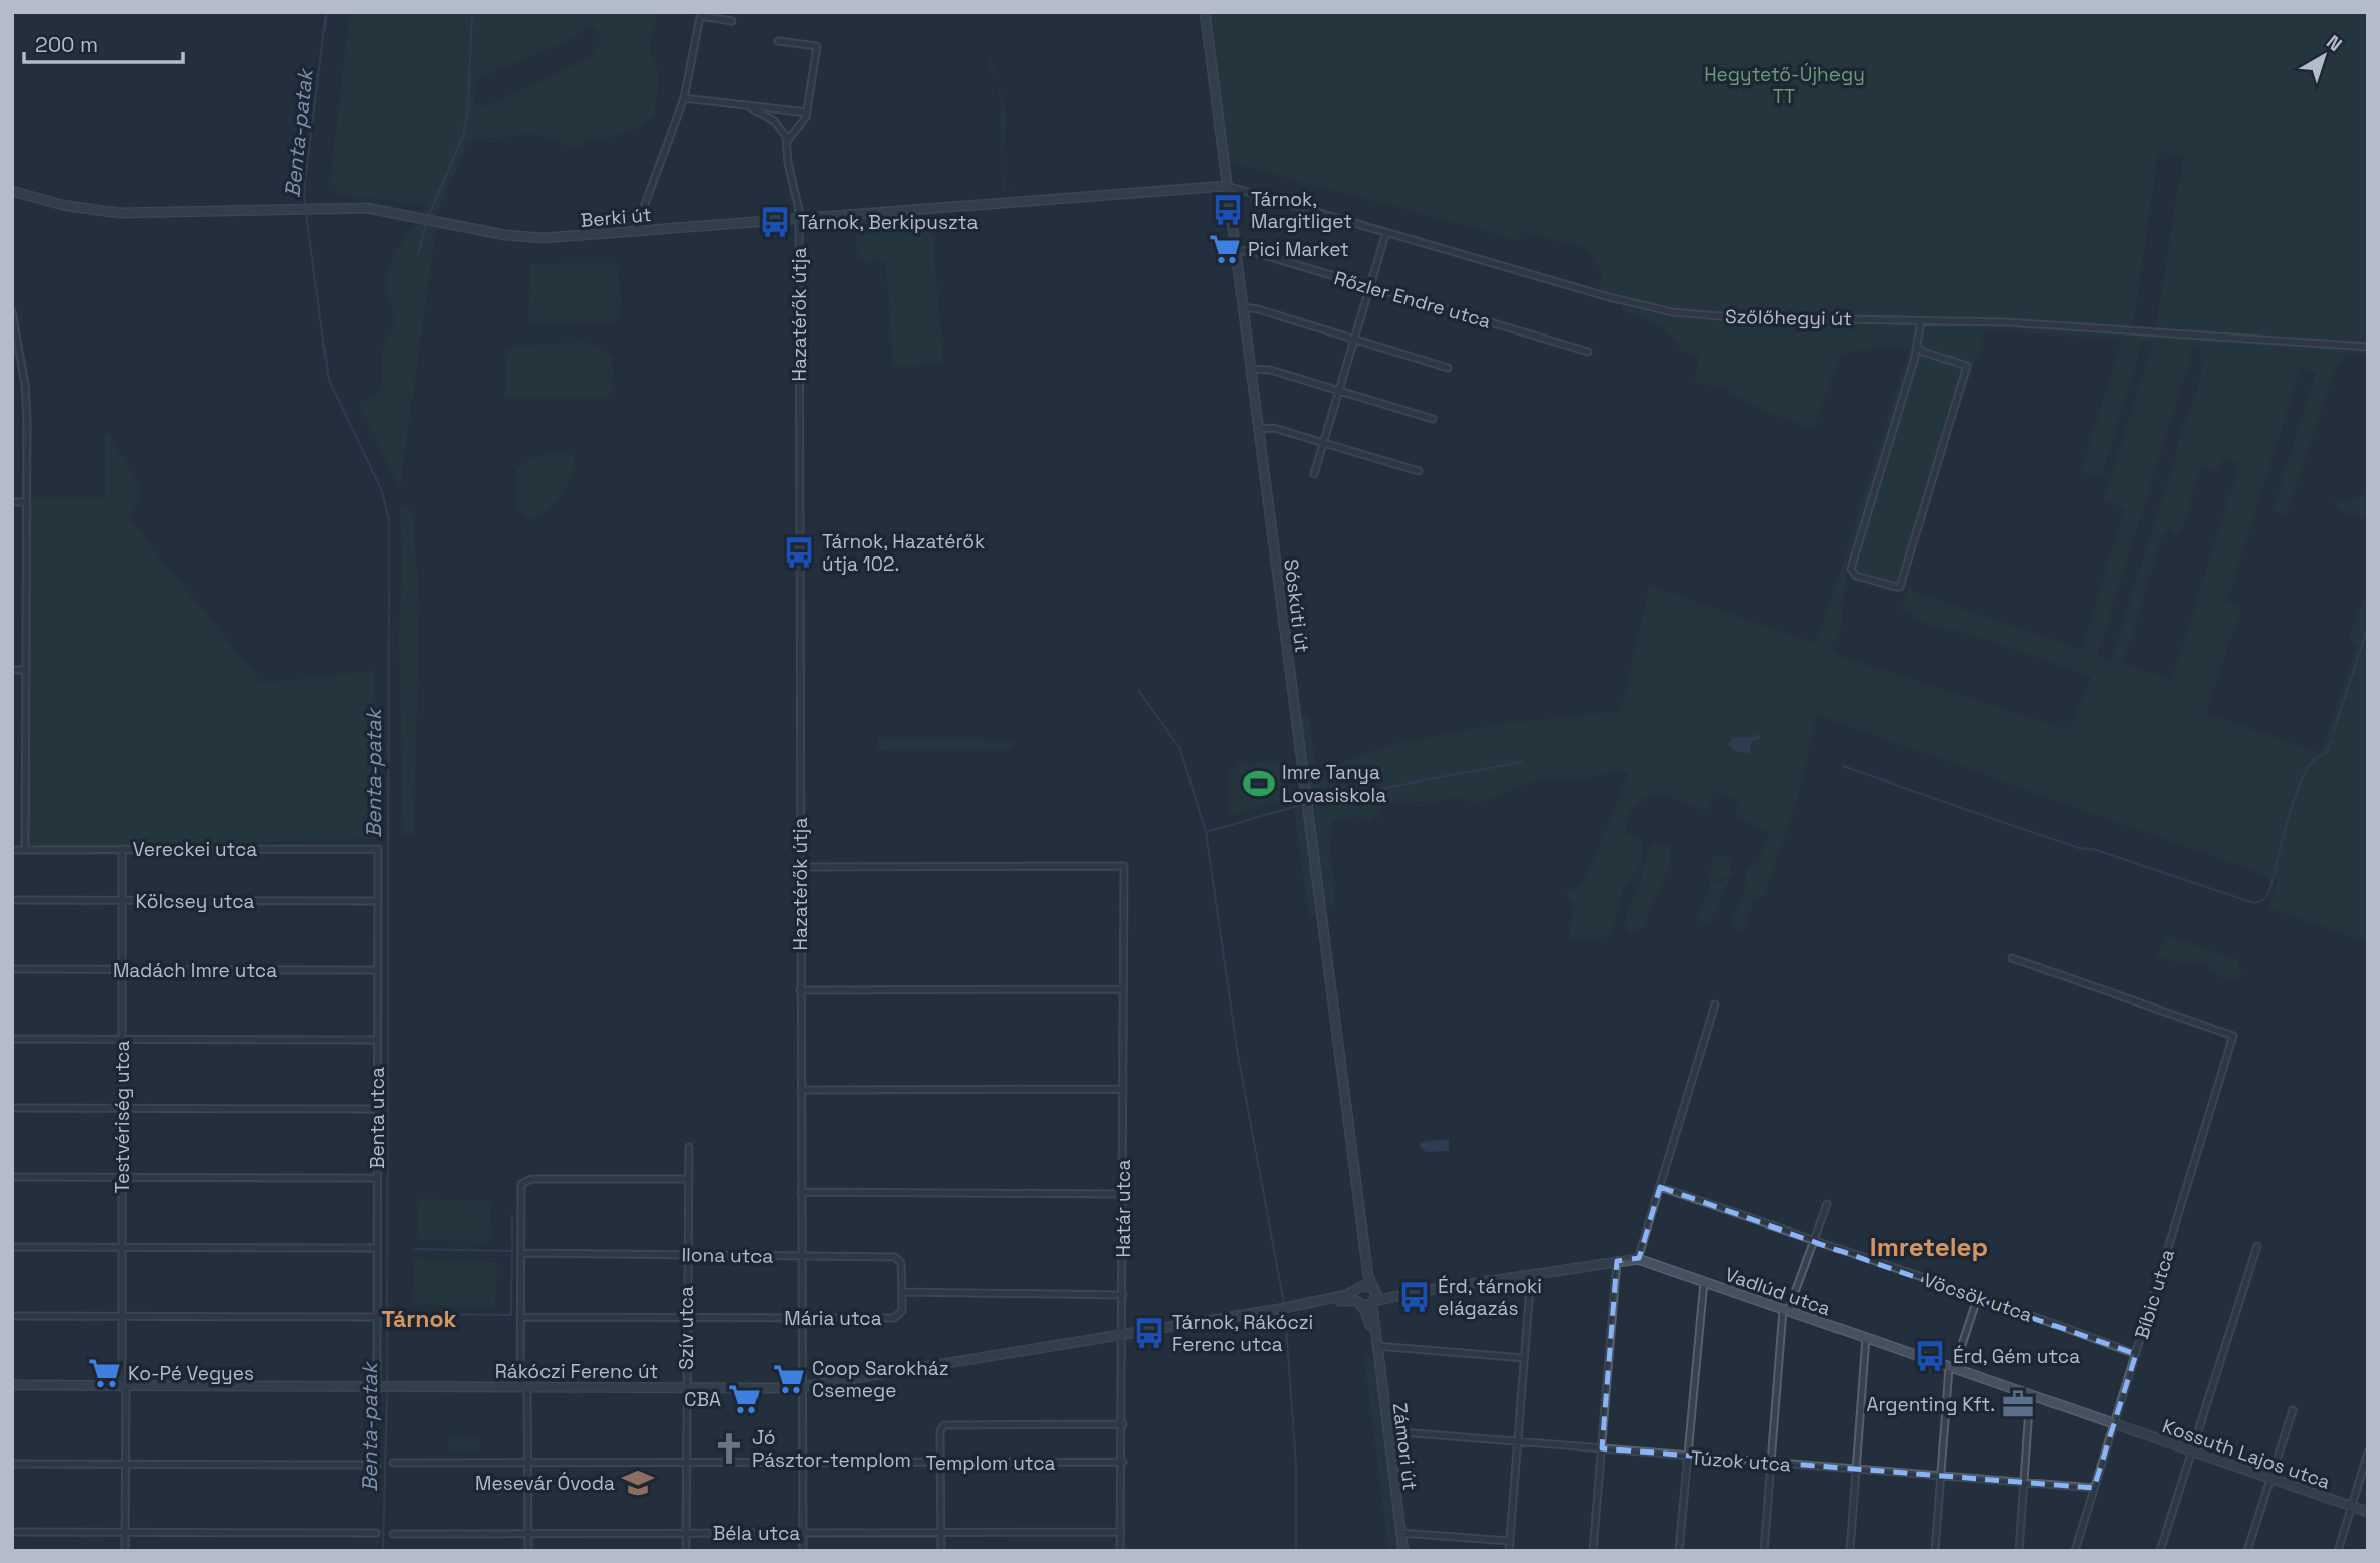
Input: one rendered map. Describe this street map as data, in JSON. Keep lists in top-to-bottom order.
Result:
{
  "streets": {
    "street": [
      "Berki út",
      "Rőzler Endre utca",
      "Hazatérők útja",
      "Szőlőhegyi út",
      "Sóskúti út",
      "Vereckei utca",
      "Kölcsey utca",
      "Madách Imre utca",
      "Testvériség utca",
      "Benta utca",
      "Határ utca",
      "Ilona utca",
      "Vadlúd utca",
      "Bíbic utca",
      "Vöcsök utca",
      "Mária utca",
      "Szív utca",
      "Rákóczi Ferenc út",
      "Zámori út",
      "Kossuth Lajos utca",
      "Túzok utca",
      "Templom utca",
      "Béla utca"
    ]
  },
  "crossings": [
    ["Berki út", "Hazatérők útja"],
    ["Berki út", "Szőlőhegyi út"],
    ["Berki út", "Sóskúti út"],
    ["Rőzler Endre utca", "Sóskúti út"],
    ["Hazatérők útja", "Határ utca"],
    ["Hazatérők útja", "Ilona utca"],
    ["Hazatérők útja", "Mária utca"],
    ["Hazatérők útja", "Rákóczi Ferenc út"],
    ["Hazatérők útja", "Templom utca"],
    ["Hazatérők útja", "Béla utca"],
    ["Szőlőhegyi út", "Sóskúti út"],
    ["Sóskúti út", "Vadlúd utca"],
    ["Sóskúti út", "Zámori út"],
    ["Vereckei utca", "Testvériség utca"],
    ["Vereckei utca", "Benta utca"],
    ["Kölcsey utca", "Testvériség utca"],
    ["Kölcsey utca", "Benta utca"],
    ["Madách Imre utca", "Testvériség utca"],
    ["Madách Imre utca", "Benta utca"],
    ["Testvériség utca", "Rákóczi Ferenc út"],
    ["Benta utca", "Rákóczi Ferenc út"],
    ["Határ utca", "Mária utca"],
    ["Határ utca", "Rákóczi Ferenc út"],
    ["Határ utca", "Templom utca"],
    ["Határ utca", "Béla utca"],
    ["Ilona utca", "Mária utca"],
    ["Ilona utca", "Szív utca"],
    ["Vadlúd utca", "Bíbic utca"],
    ["Vadlúd utca", "Rákóczi Ferenc út"],
    ["Vadlúd utca", "Zámori út"],
    ["Vadlúd utca", "Kossuth Lajos utca"],
    ["Bíbic utca", "Vöcsök utca"],
    ["Bíbic utca", "Kossuth Lajos utca"],
    ["Bíbic utca", "Túzok utca"],
    ["Mária utca", "Szív utca"],
    ["Szív utca", "Rákóczi Ferenc út"],
    ["Szív utca", "Templom utca"],
    ["Szív utca", "Béla utca"],
    ["Zámori út", "Túzok utca"]
  ],
  "districts": ["Imretelep", "Tárnok"],
  "water": ["Benta-patak"],
  "parks": ["Hegytető-Újhegy TT"],
  "places": {
    "bus stop": [
      "Tárnok, Margitliget",
      "Tárnok, Berkipuszta",
      "Tárnok, Hazatérők útja 102.",
      "Érd, tárnoki elágazás",
      "Tárnok, Rákóczi Ferenc utca",
      "Érd, Gém utca"
    ],
    "supermarket": [
      "Pici Market",
      "Ko-Pé Vegyes",
      "Coop Sarokház Csemege",
      "CBA"
    ],
    "sports": ["Imre Tanya Lovasiskola"],
    "office": ["Argenting Kft."],
    "church": ["Jó Pásztor-templom"],
    "school or university": ["Mesevár Óvoda"]
  },
  "scale_bar": "200 m",
  "north": "top right"
}
